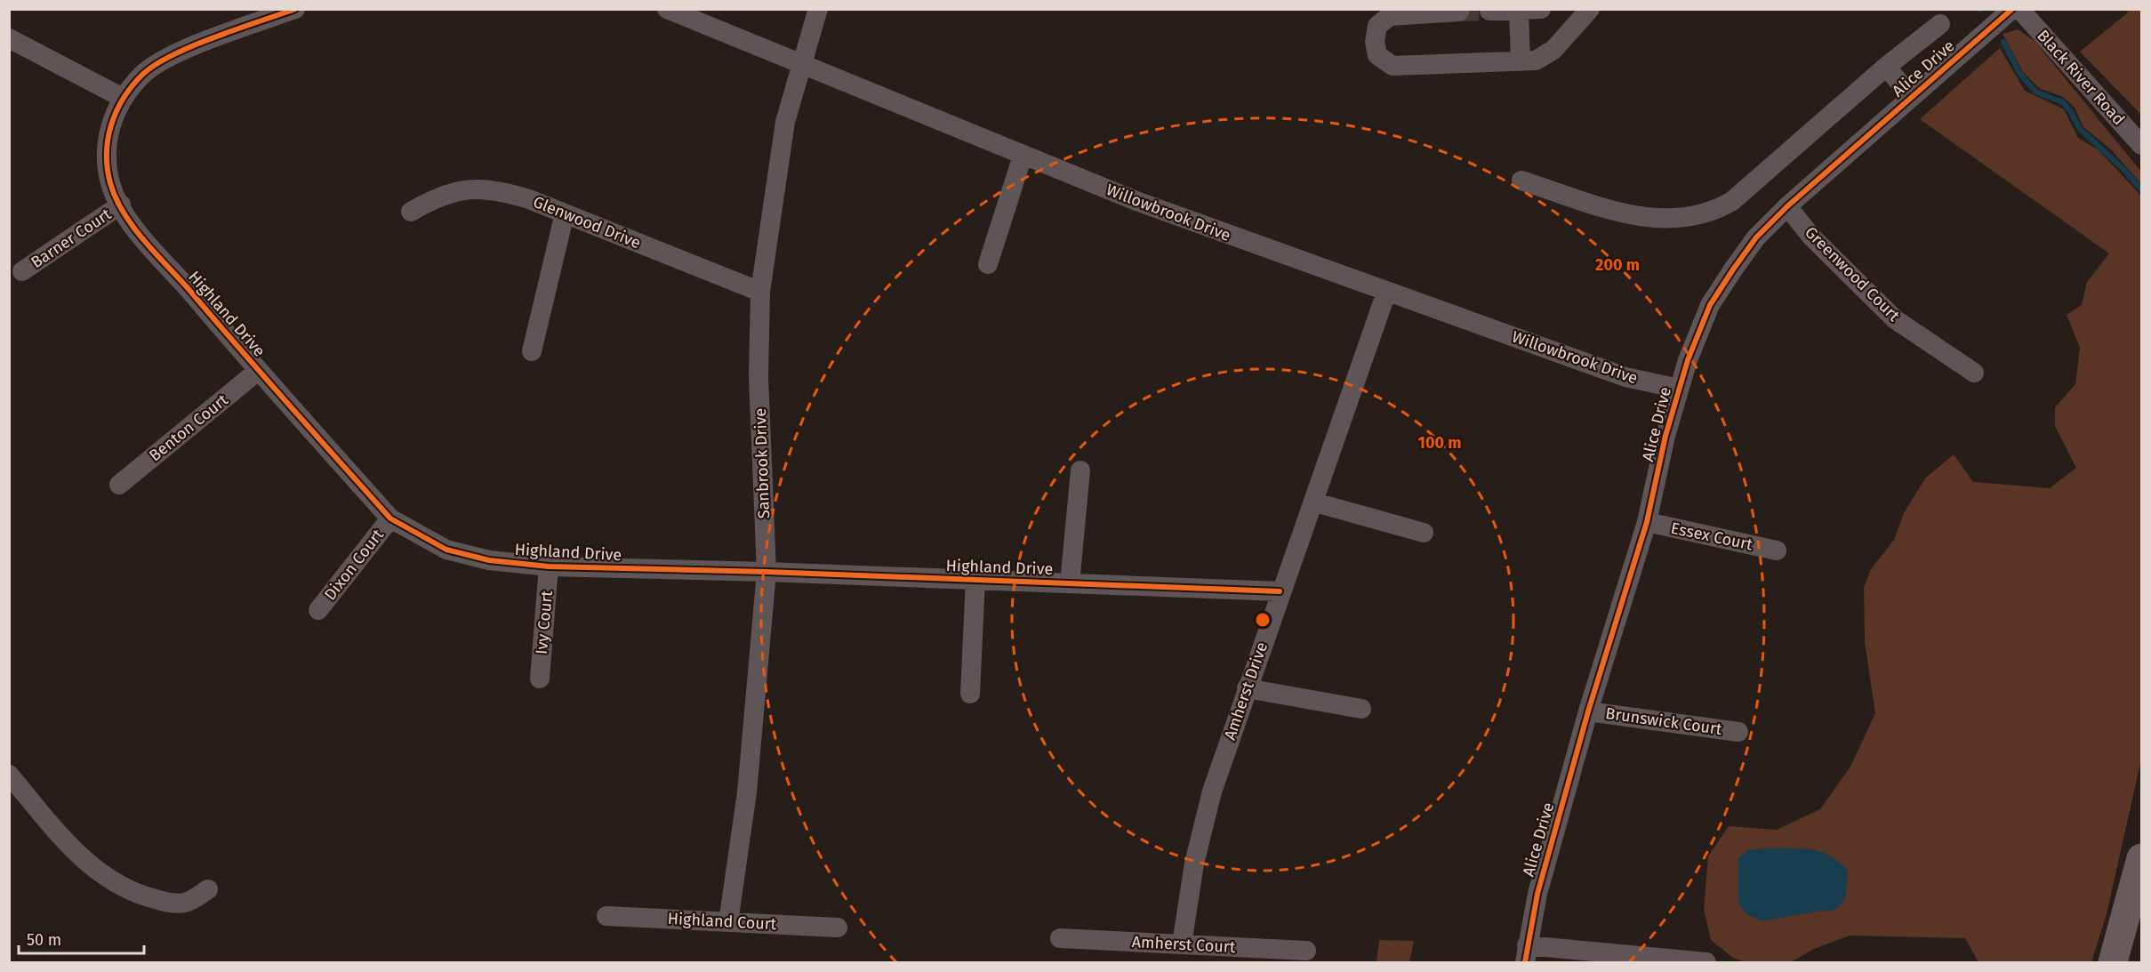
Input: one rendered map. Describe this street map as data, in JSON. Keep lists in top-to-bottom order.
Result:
{
  "streets": {
    "street": [
      "Alice Drive",
      "Black River Road",
      "Willowbrook Drive",
      "Glenwood Drive",
      "Barner Court",
      "Greenwood Court",
      "Highland Drive",
      "Benton Court",
      "Sanbrook Drive",
      "Essex Court",
      "Dixon Court",
      "Ivy Court",
      "Amherst Drive",
      "Brunswick Court",
      "Highland Court",
      "Amherst Court"
    ]
  },
  "crossings": [
    ["Alice Drive", "Willowbrook Drive"],
    ["Alice Drive", "Greenwood Court"],
    ["Alice Drive", "Essex Court"],
    ["Alice Drive", "Brunswick Court"],
    ["Willowbrook Drive", "Sanbrook Drive"],
    ["Willowbrook Drive", "Amherst Drive"],
    ["Glenwood Drive", "Sanbrook Drive"],
    ["Barner Court", "Highland Drive"],
    ["Highland Drive", "Benton Court"],
    ["Highland Drive", "Sanbrook Drive"],
    ["Highland Drive", "Dixon Court"],
    ["Highland Drive", "Ivy Court"],
    ["Highland Drive", "Amherst Drive"],
    ["Sanbrook Drive", "Highland Court"],
    ["Amherst Drive", "Amherst Court"]
  ],
  "scale_bar": "50 m",
  "rings": ["200 m", "100 m"]
}
